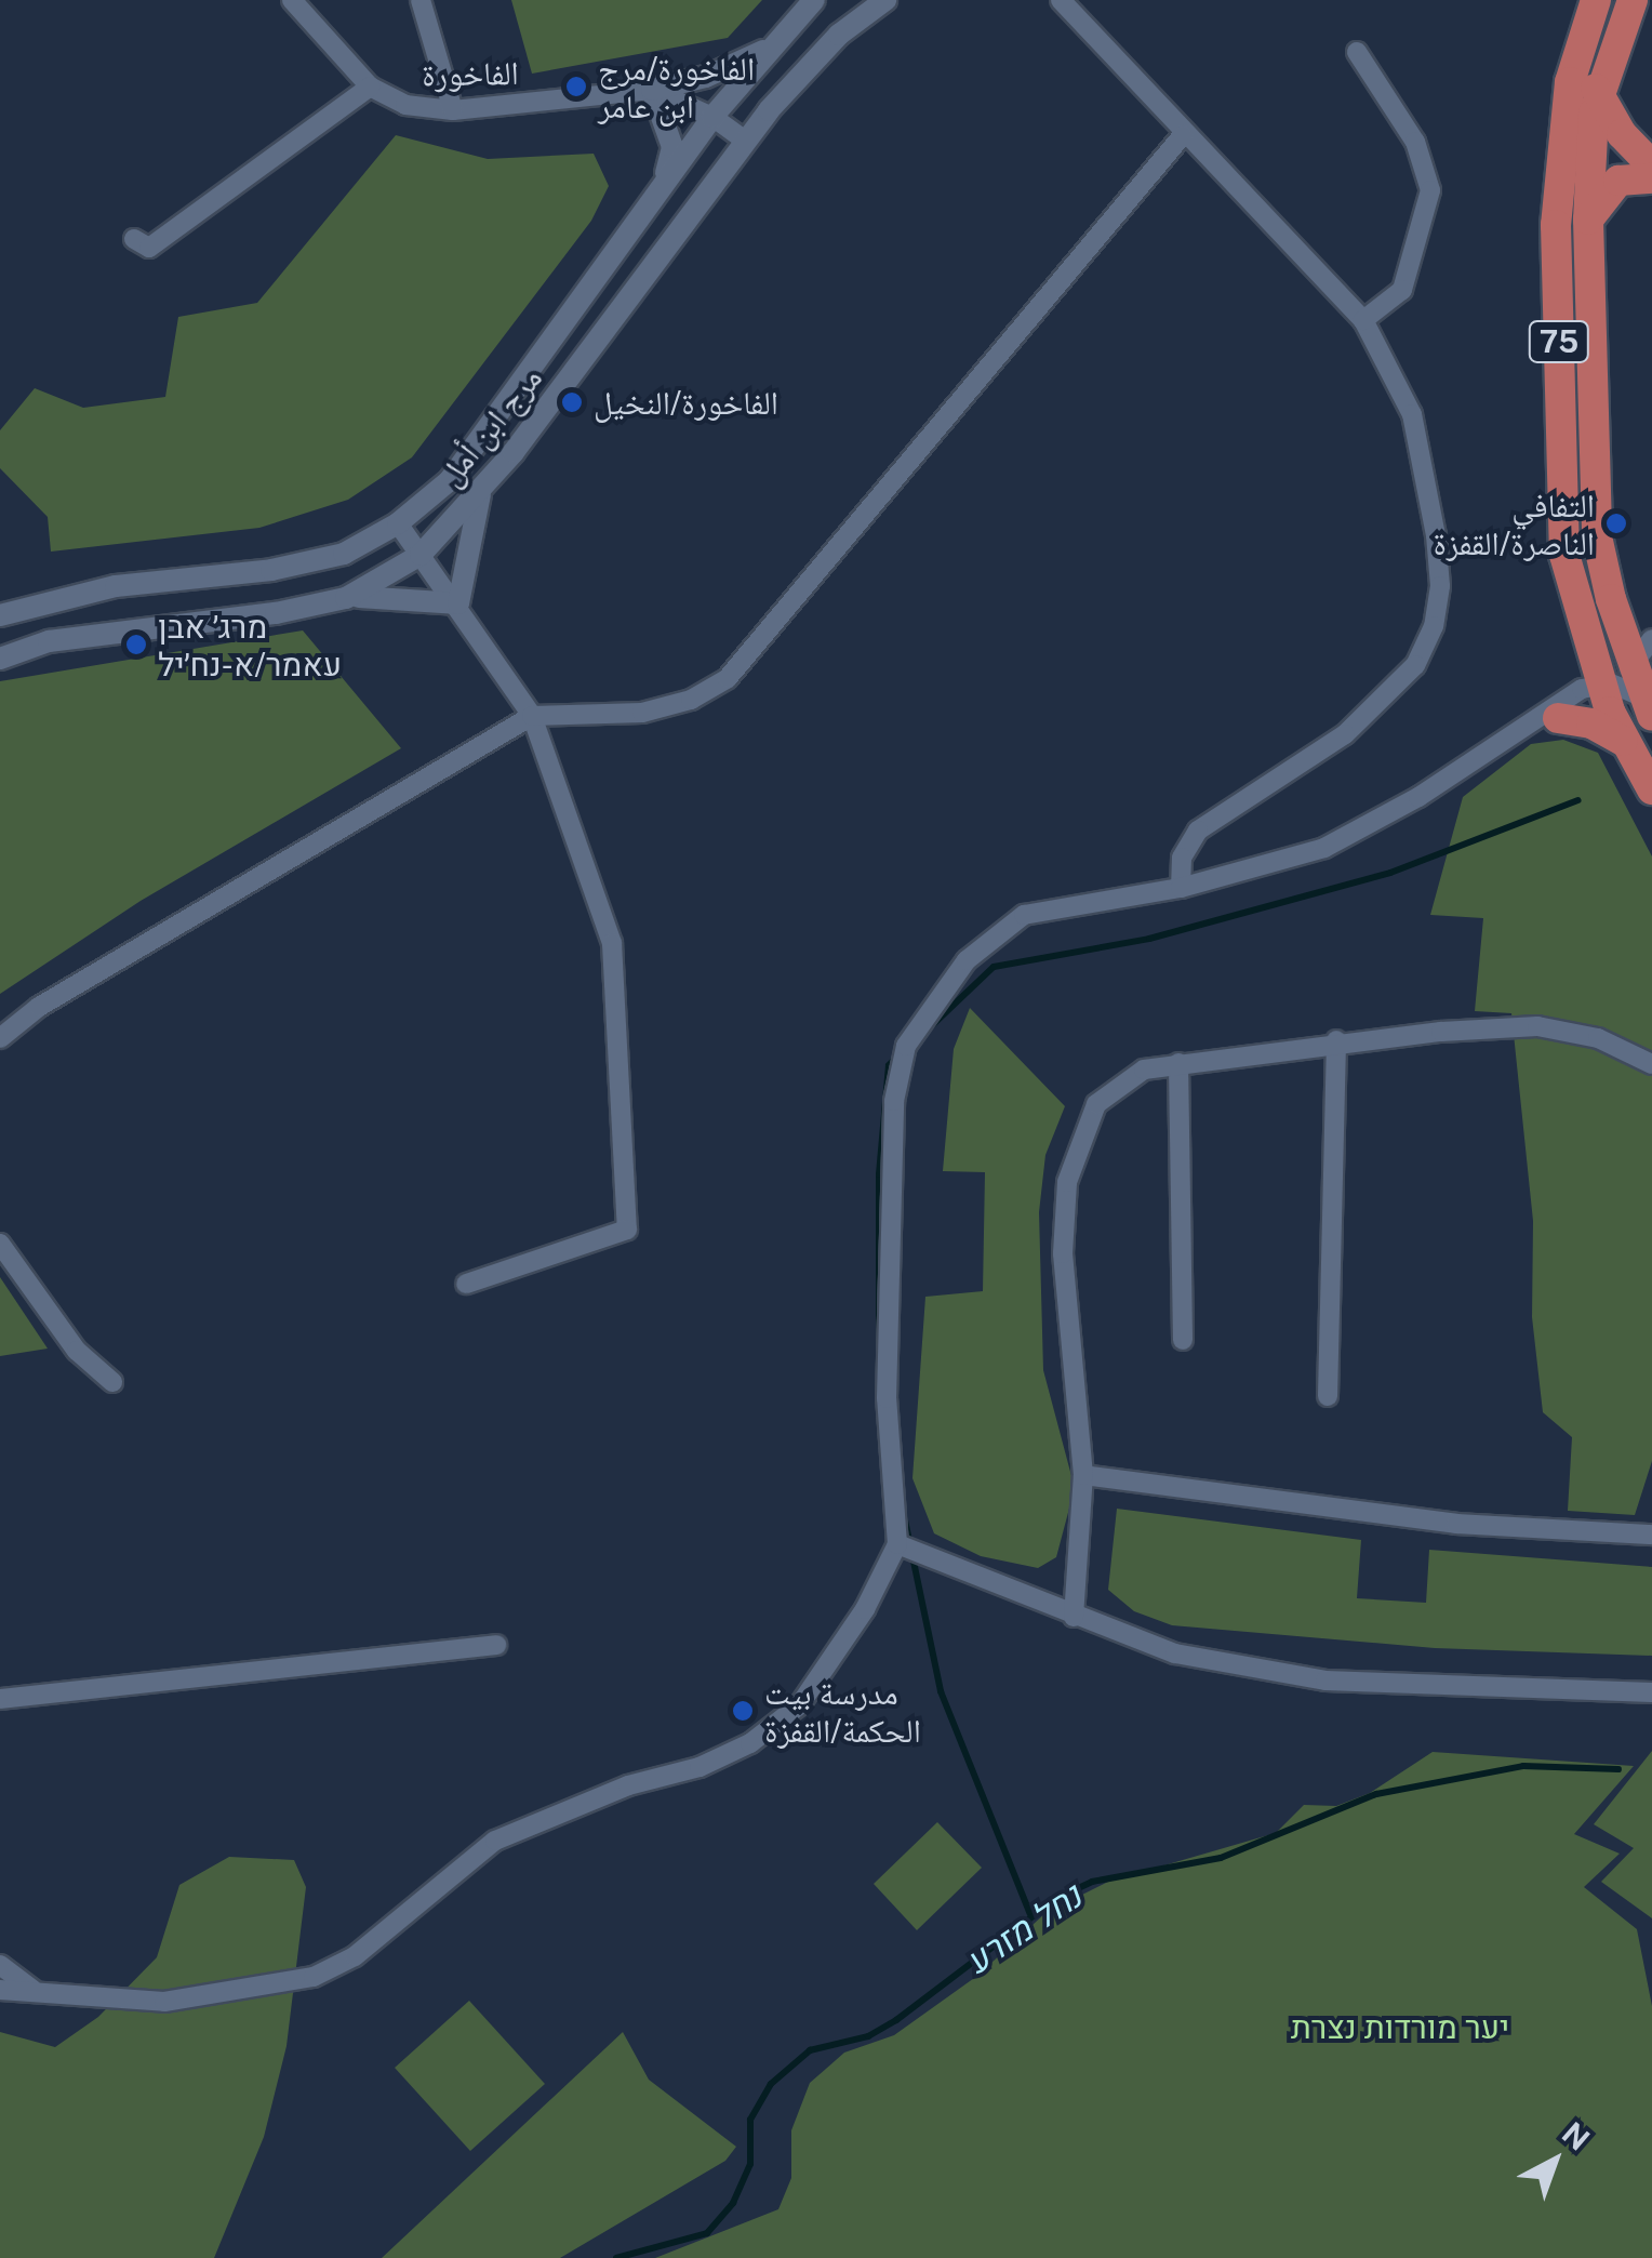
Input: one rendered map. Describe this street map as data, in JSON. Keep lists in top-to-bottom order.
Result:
{
  "streets": {
    "highway": ["75"],
    "street": ["الفاخورة", "مرج ابن أمل"]
  },
  "crossings": [
    ["الفاخورة", "مرج ابن أمل"]
  ],
  "water": ["נחל מזרע"],
  "parks": ["יער מורדות נצרת"],
  "places": [
    "الفاخورة/مرج ابن عامر",
    "الفاخورة/النخيل",
    "التفافي الناصرة/القفزة",
    "מרג׳ אבן עאמר/א-נח׳יל",
    "مدرسة بيت الحكمة/القفزة"
  ],
  "north": "top right"
}
